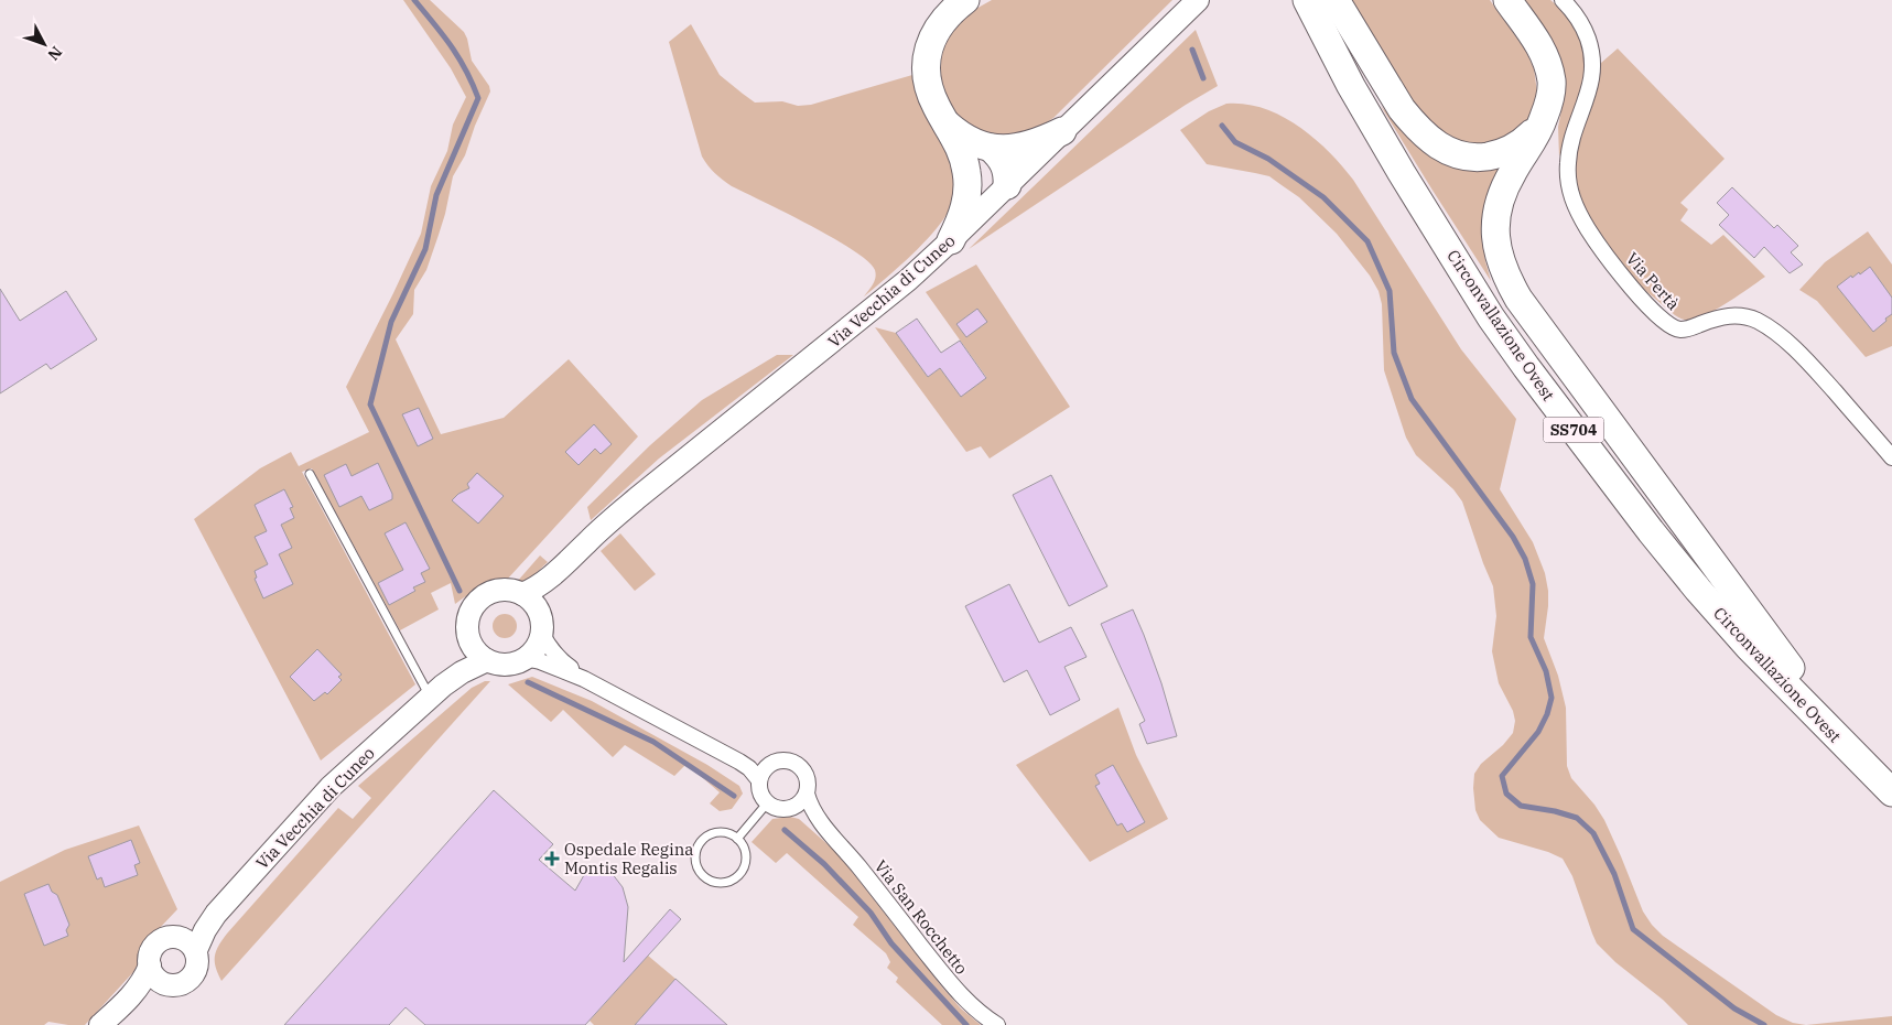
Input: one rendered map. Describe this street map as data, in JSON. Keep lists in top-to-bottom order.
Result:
{
  "streets": {
    "highway": ["Circonvallazione Ovest", "SS704"],
    "street": ["Via Pertà", "Via Vecchia di Cuneo", "Via San Rocchetto"]
  },
  "crossings": [
    ["Via Vecchia di Cuneo", "Via San Rocchetto"]
  ],
  "places": {
    "health": ["Ospedale Regina Montis Regalis"]
  },
  "north": "bottom right"
}
